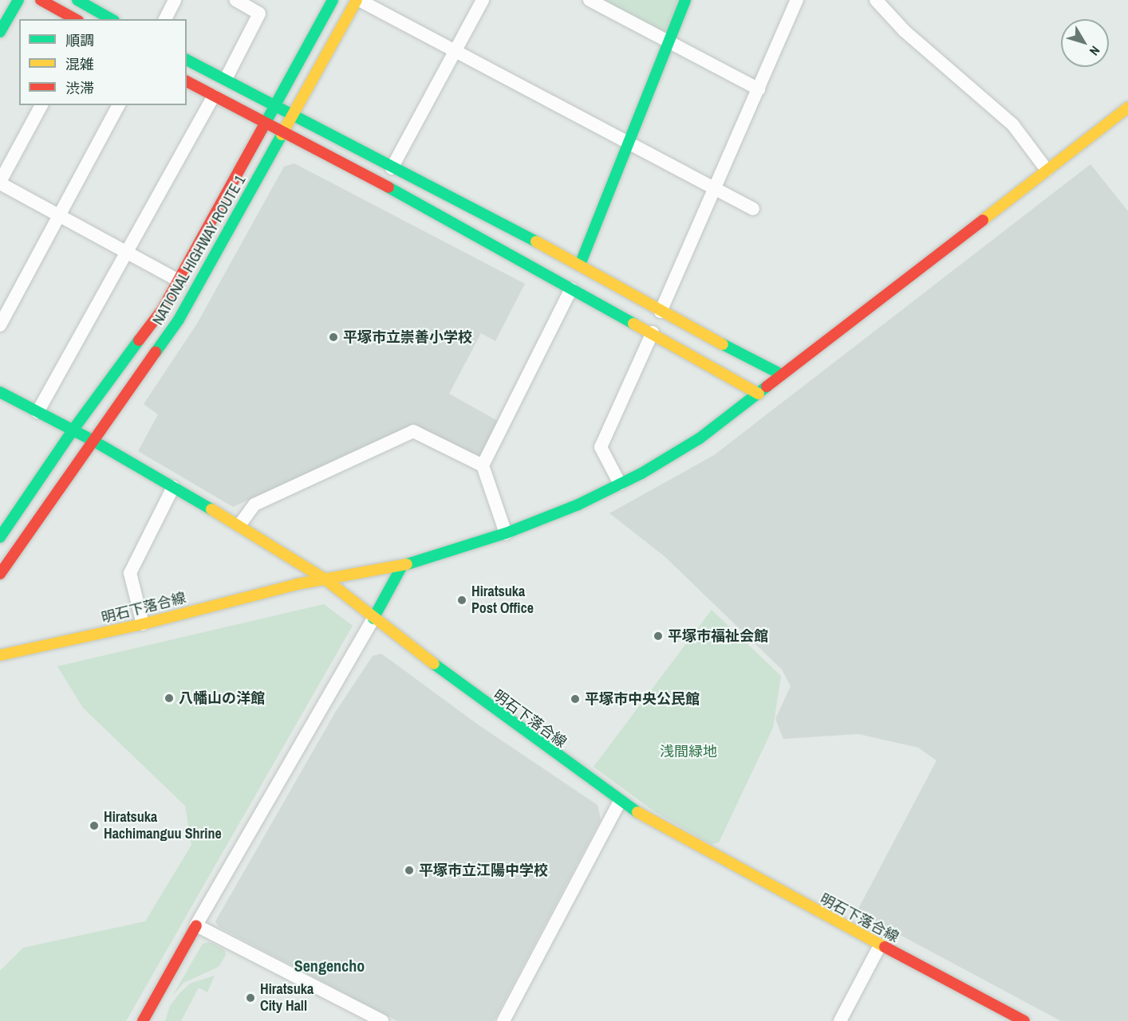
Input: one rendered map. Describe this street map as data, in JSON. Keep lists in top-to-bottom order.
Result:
{
  "streets": {
    "main road": ["NATIONAL HIGHWAY ROUTE 1", "明石下落合線"]
  },
  "districts": ["Sengencho"],
  "parks": ["浅間緑地"],
  "places": [
    "平塚市立崇善小学校",
    "Hiratsuka Post Office",
    "平塚市福祉会館",
    "八幡山の洋館",
    "平塚市中央公民館",
    "Hiratsuka Hachimanguu Shrine",
    "平塚市立江陽中学校",
    "Hiratsuka City Hall"
  ],
  "legend": ["順調", "混雑", "渋滞"],
  "north": "bottom right"
}
